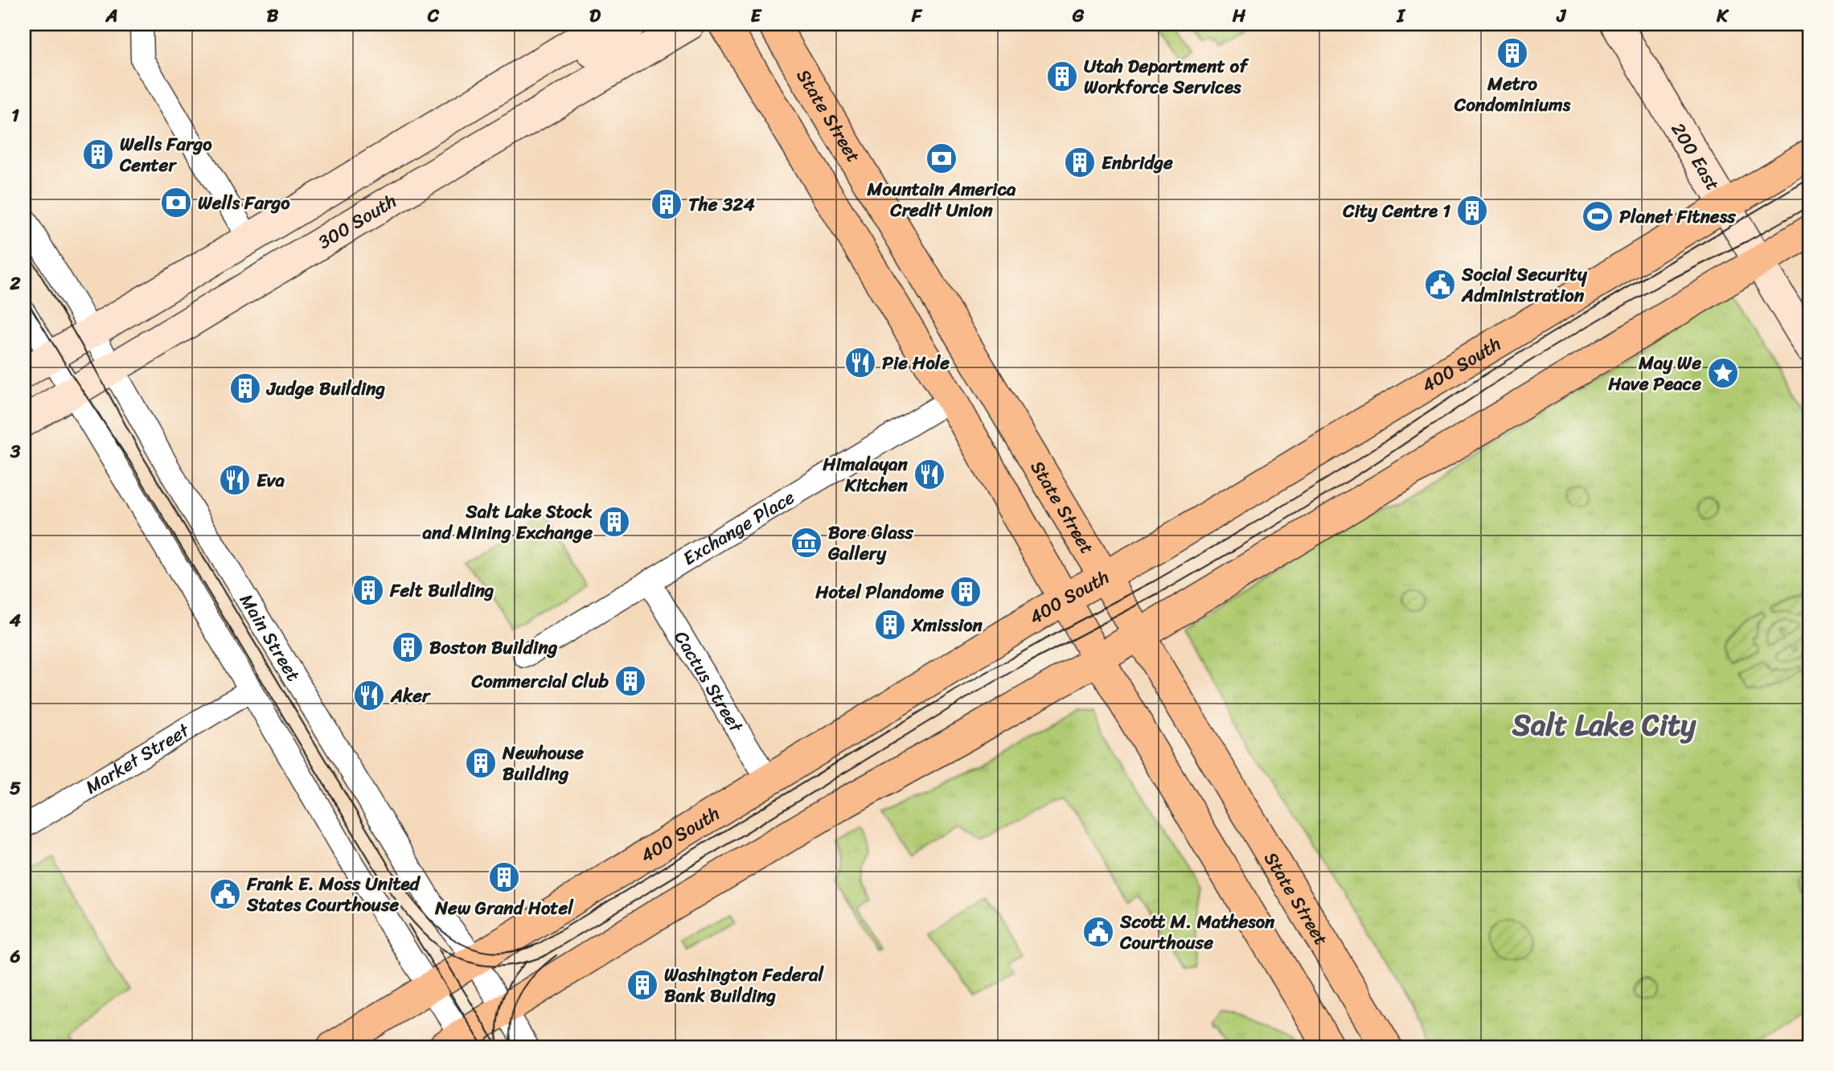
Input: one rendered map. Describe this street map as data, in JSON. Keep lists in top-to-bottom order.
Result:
{
  "streets": {
    "main road": ["State Street", "400 South"],
    "street": [
      "200 East",
      "300 South",
      "Exchange Place",
      "Main Street",
      "Cactus Street",
      "Market Street"
    ]
  },
  "crossings": [
    ["State Street", "400 South"],
    ["200 East", "400 South"],
    ["300 South", "Main Street"],
    ["400 South", "Main Street"],
    ["400 South", "Cactus Street"],
    ["Exchange Place", "Cactus Street"]
  ],
  "districts": ["Salt Lake City"],
  "places": {
    "building": [
      "Metro Condominiums",
      "Utah Department of Workforce Services",
      "Wells Fargo Center",
      "Enbridge",
      "The 324",
      "City Centre 1",
      "Judge Building",
      "Salt Lake Stock and Mining Exchange",
      "Felt Building",
      "Hotel Plandome",
      "Xmission",
      "Boston Building",
      "Commercial Club",
      "Newhouse Building",
      "New Grand Hotel",
      "Washington Federal Bank Building"
    ],
    "bank": ["Mountain America Credit Union", "Wells Fargo"],
    "sports": ["Planet Fitness"],
    "public building": ["Social Security Administration", "Frank E. Moss United States Courthouse", "Scott M. Matheson Courthouse"],
    "restaurant": [
      "Pie Hole",
      "Himalayan Kitchen",
      "Eva",
      "Aker"
    ],
    "place": ["May We Have Peace"],
    "museum": ["Bore Glass Gallery"]
  },
  "grid": {
    "columns": [
      "A",
      "B",
      "C",
      "D",
      "E",
      "F",
      "G",
      "H",
      "I",
      "J",
      "K"
    ],
    "rows": [
      "1",
      "2",
      "3",
      "4",
      "5",
      "6"
    ]
  }
}
